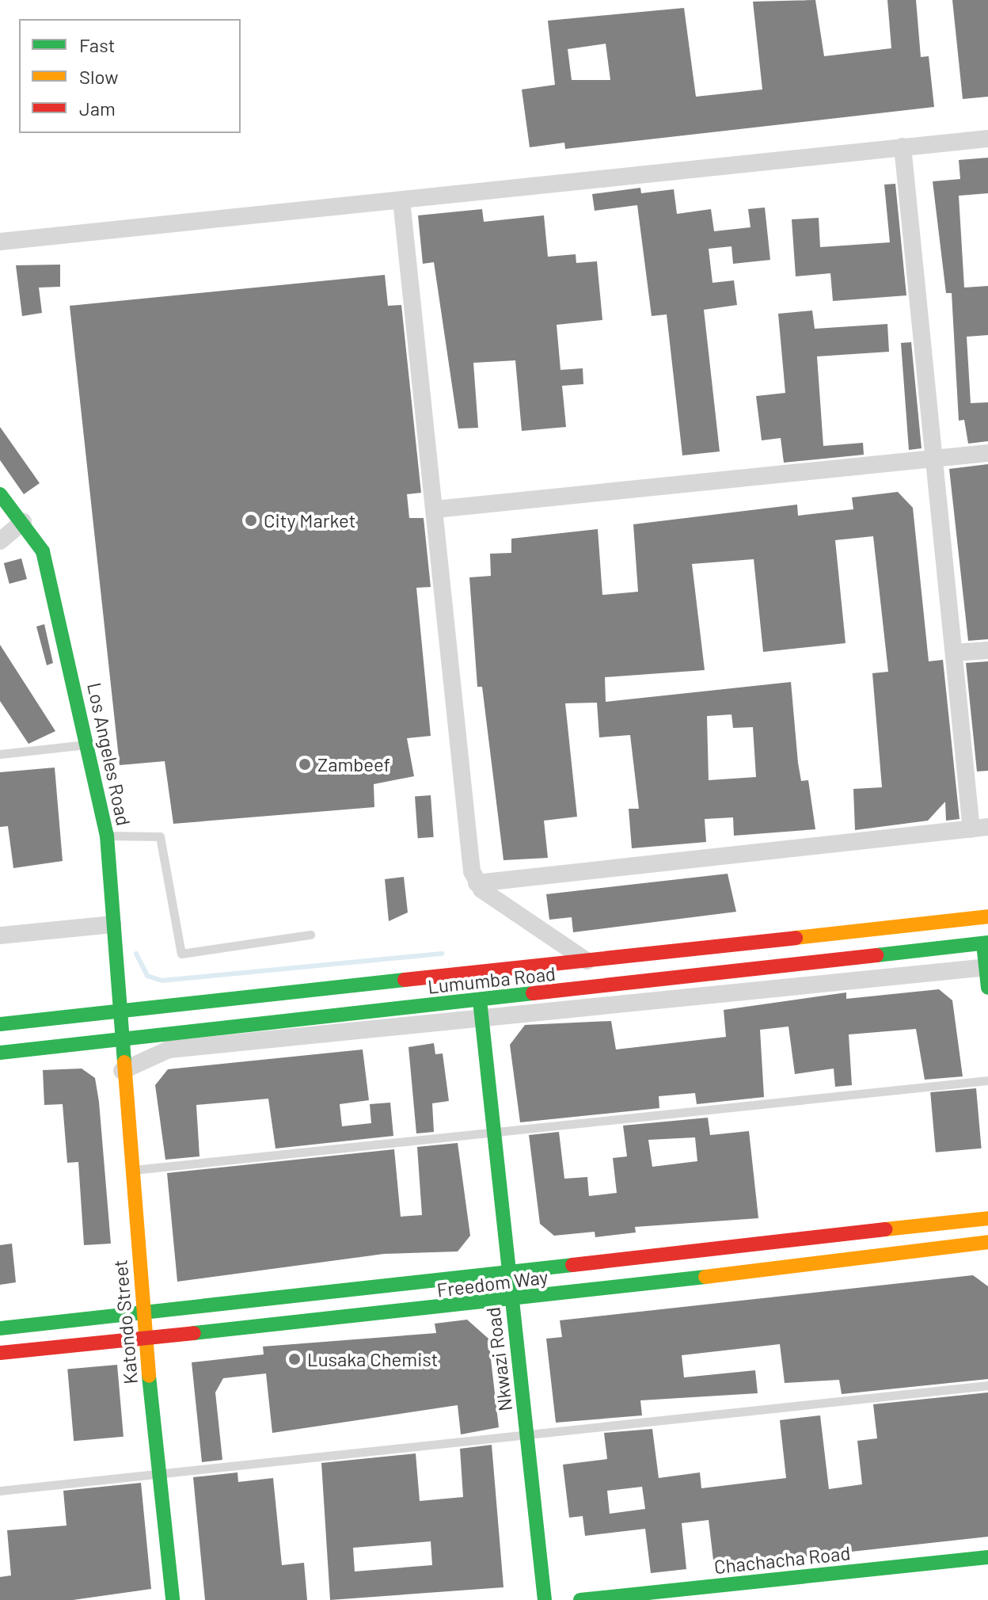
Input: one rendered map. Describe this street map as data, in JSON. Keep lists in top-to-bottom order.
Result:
{
  "streets": {
    "main road": [
      "Los Angeles Road",
      "Lumumba Road",
      "Freedom Way",
      "Katondo Street",
      "Nkwazi Road",
      "Chachacha Road"
    ]
  },
  "crossings": [
    ["Los Angeles Road", "Lumumba Road"],
    ["Los Angeles Road", "Katondo Street"],
    ["Lumumba Road", "Katondo Street"],
    ["Lumumba Road", "Nkwazi Road"],
    ["Freedom Way", "Katondo Street"],
    ["Freedom Way", "Nkwazi Road"]
  ],
  "places": ["City Market", "Zambeef", "Lusaka Chemist"],
  "legend": ["Fast", "Slow", "Jam"]
}
